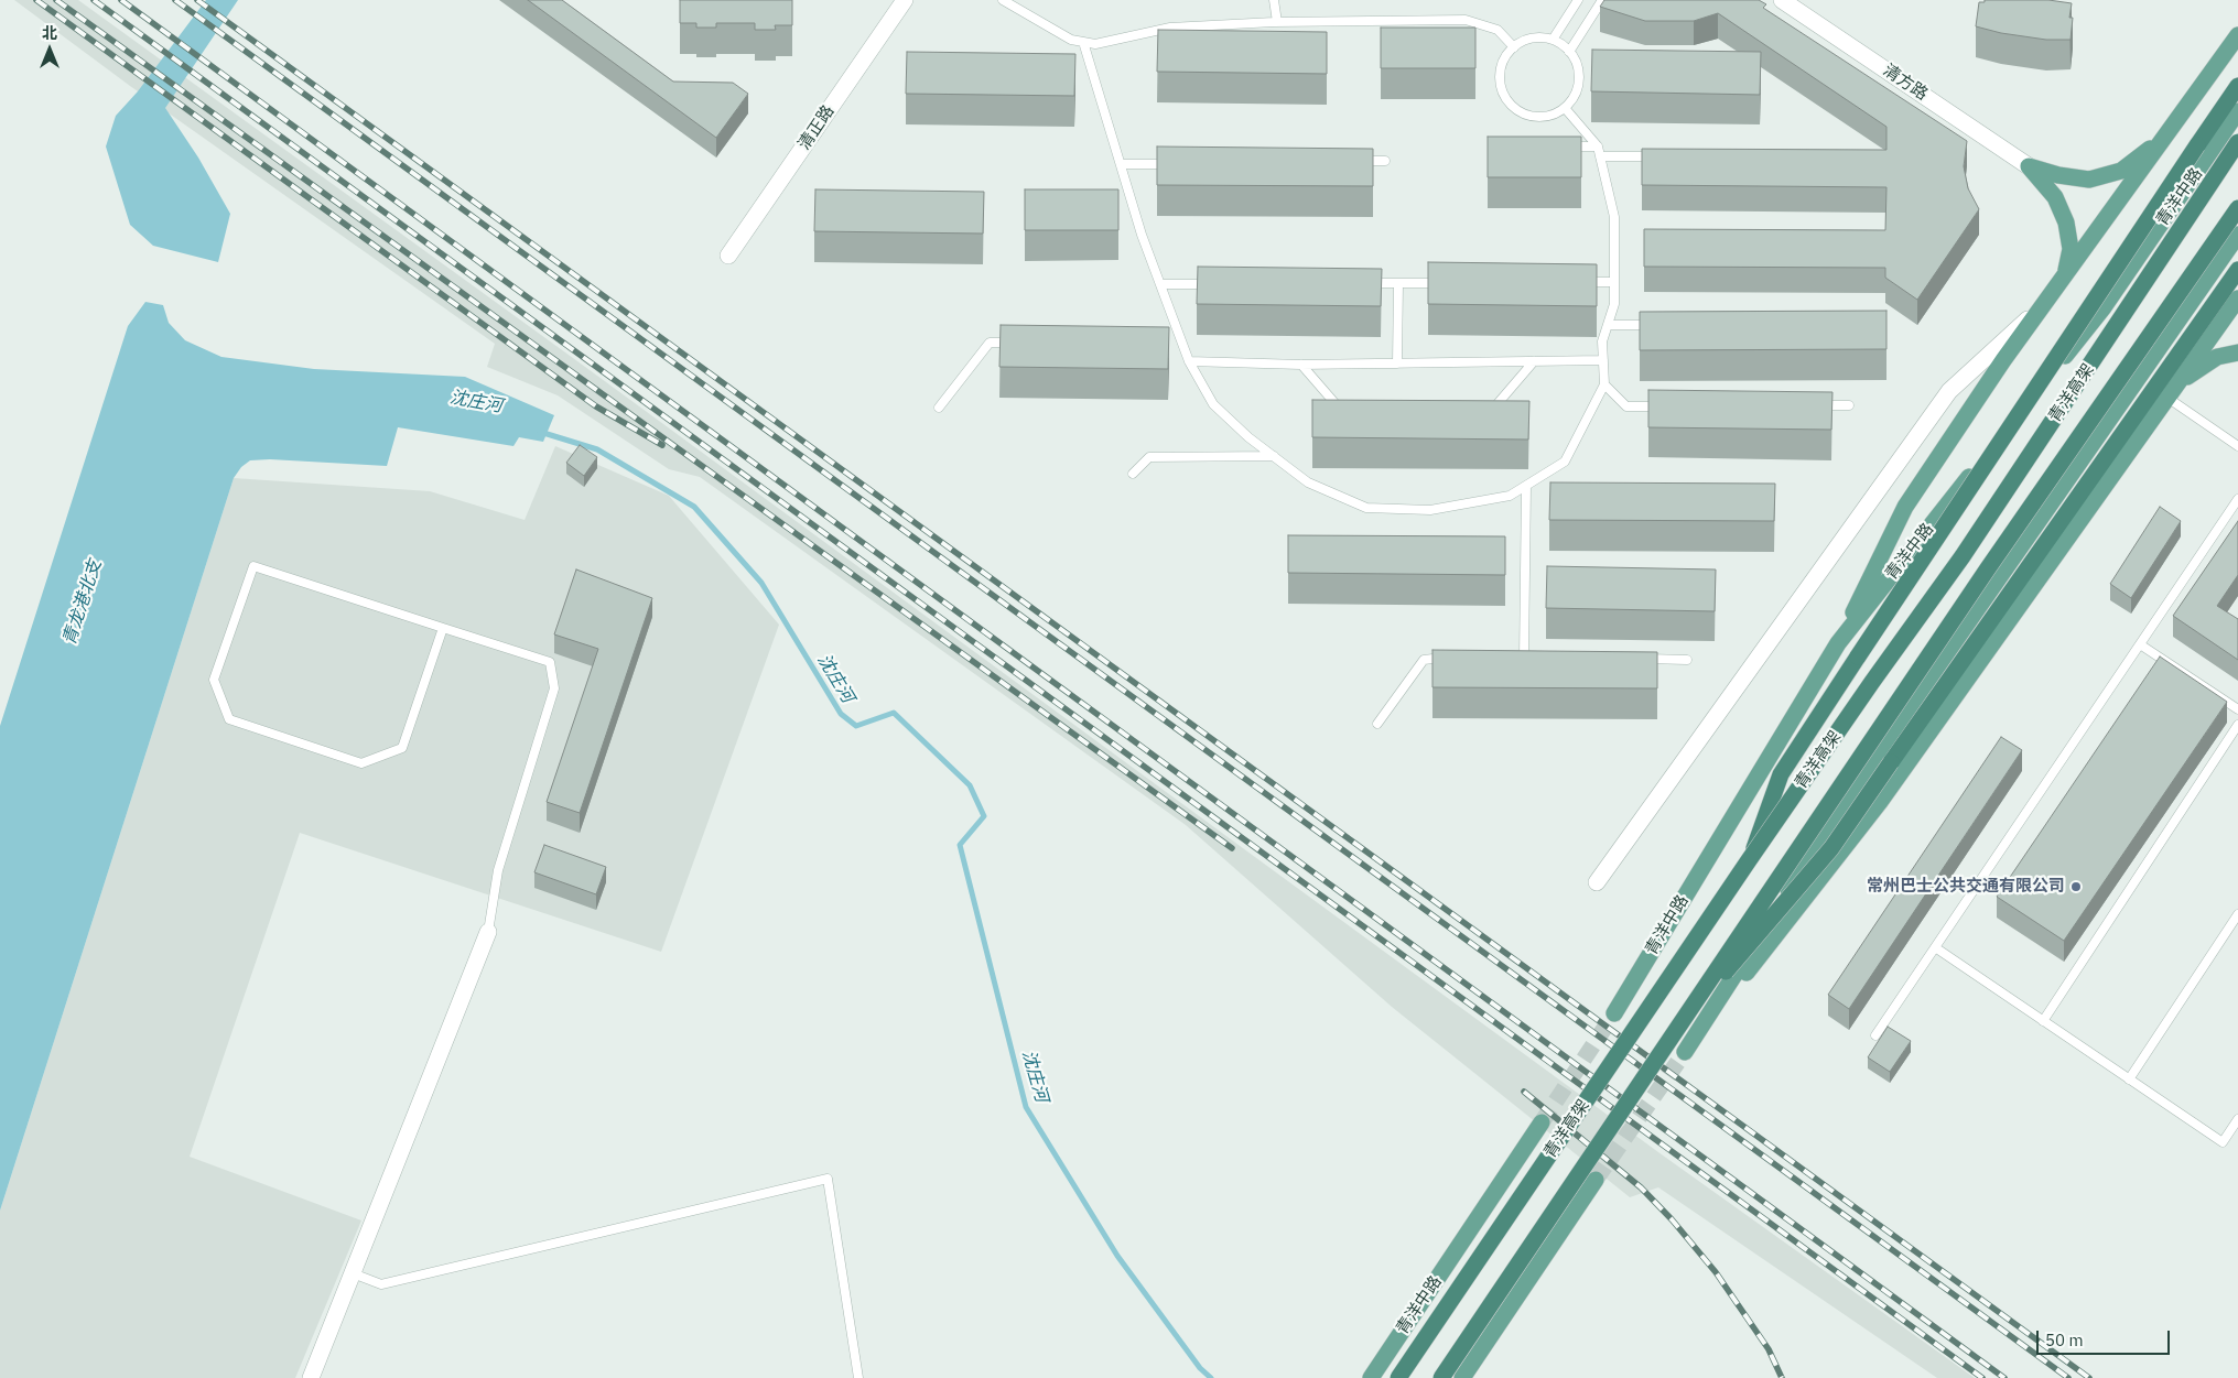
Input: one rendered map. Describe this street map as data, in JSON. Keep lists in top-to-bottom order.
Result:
{
  "streets": {
    "highway": ["青洋高架"],
    "main road": ["青洋中路"],
    "street": ["清方路", "清正路"]
  },
  "water": ["沈庄河", "青龙港北支"],
  "places": ["常州巴士公共交通有限公司"],
  "scale_bar": "50 m",
  "north": "top"
}
